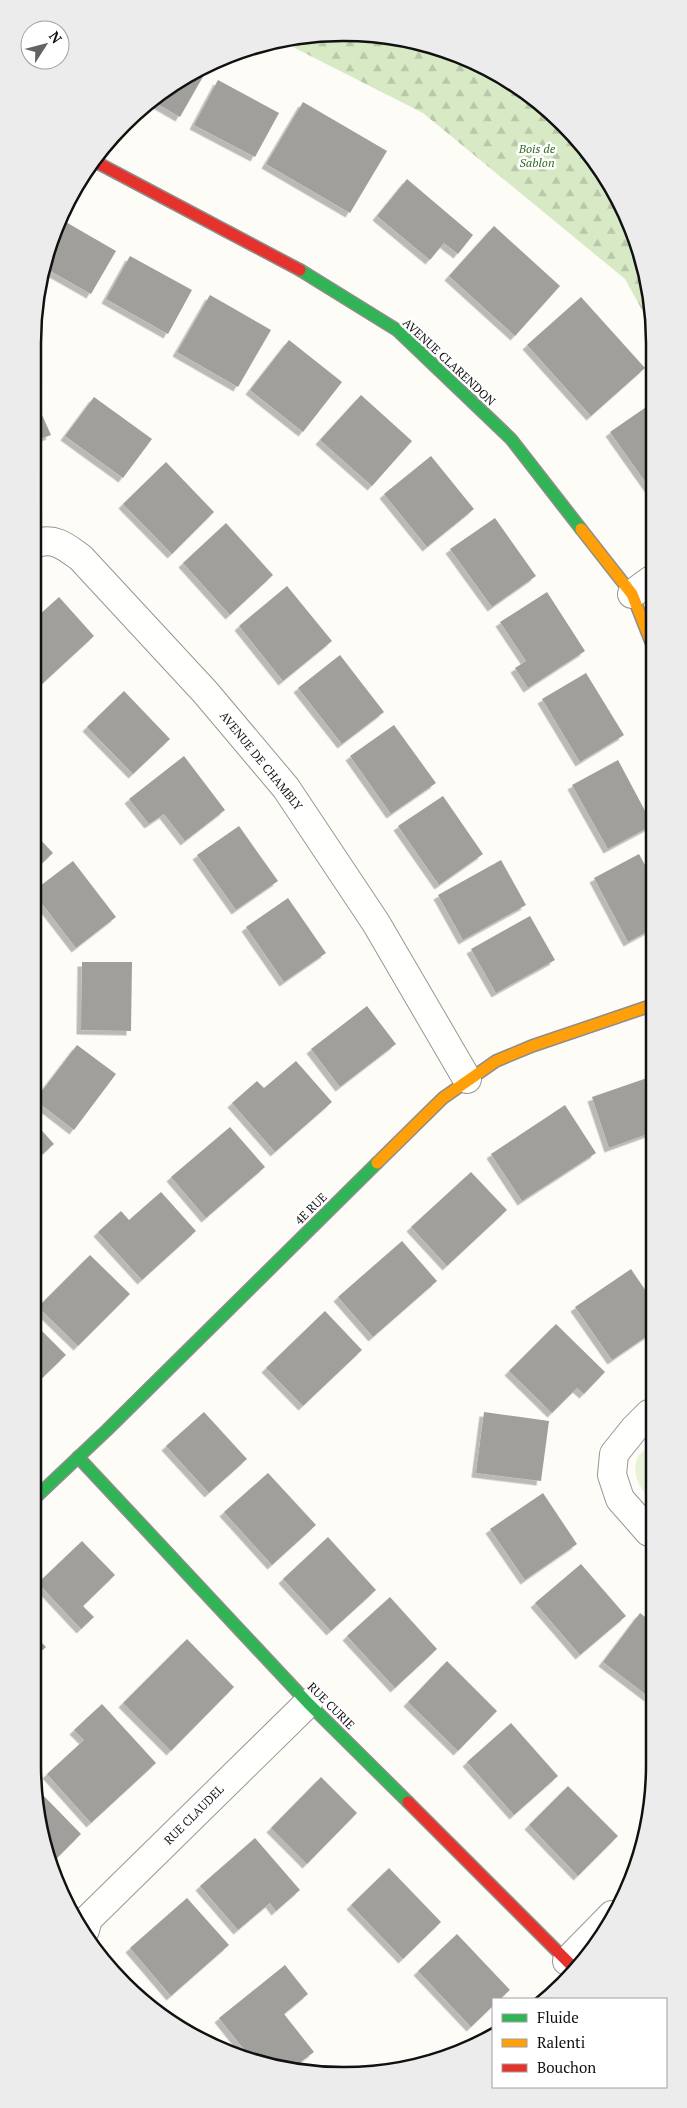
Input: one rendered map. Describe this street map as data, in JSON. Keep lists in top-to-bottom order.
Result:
{
  "streets": {
    "street": [
      "AVENUE CLARENDON",
      "AVENUE DE CHAMBLY",
      "4E RUE",
      "RUE CURIE",
      "RUE CLAUDEL"
    ]
  },
  "crossings": [
    ["AVENUE DE CHAMBLY", "4E RUE"],
    ["4E RUE", "RUE CURIE"],
    ["RUE CURIE", "RUE CLAUDEL"]
  ],
  "parks": ["Bois de Sablon"],
  "legend": ["Fluide", "Ralenti", "Bouchon"],
  "north": "top right"
}
